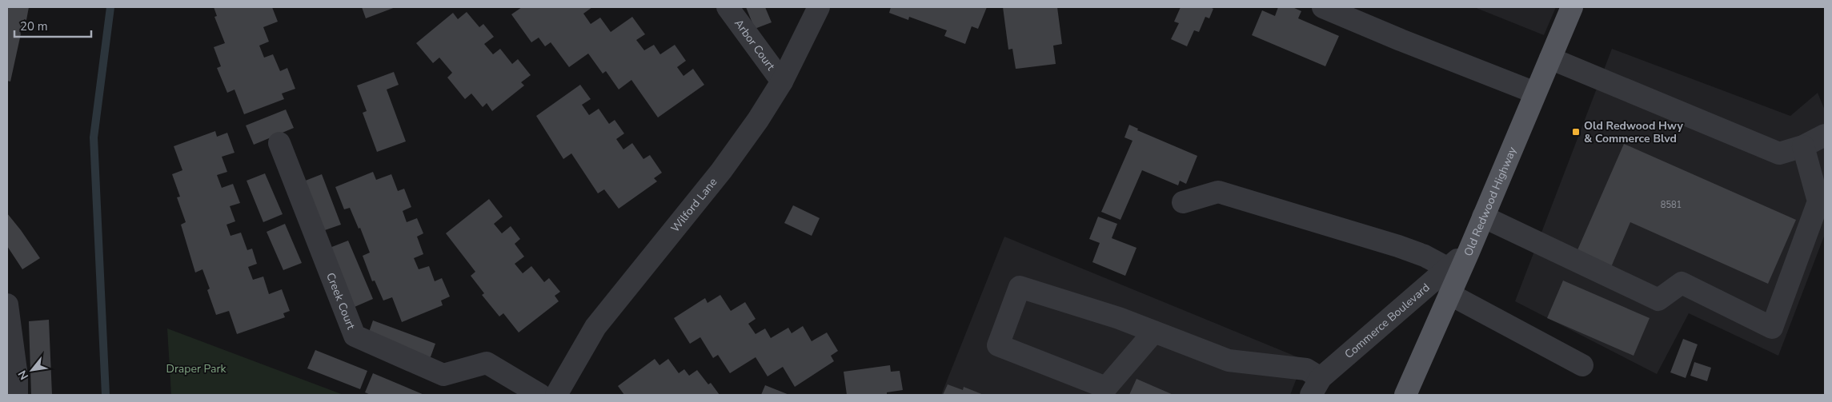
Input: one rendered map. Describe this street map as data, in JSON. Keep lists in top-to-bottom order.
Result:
{
  "streets": {
    "main road": ["Old Redwood Highway"],
    "street": [
      "Arbor Court",
      "Wilford Lane",
      "Creek Court",
      "Commerce Boulevard"
    ]
  },
  "crossings": [
    ["Arbor Court", "Wilford Lane"],
    ["Old Redwood Highway", "Commerce Boulevard"]
  ],
  "parks": ["Draper Park"],
  "places": {
    "transit": ["Old Redwood Hwy & Commerce Blvd"]
  },
  "house_numbers": ["8581"],
  "scale_bar": "20 m",
  "north": "bottom left"
}
